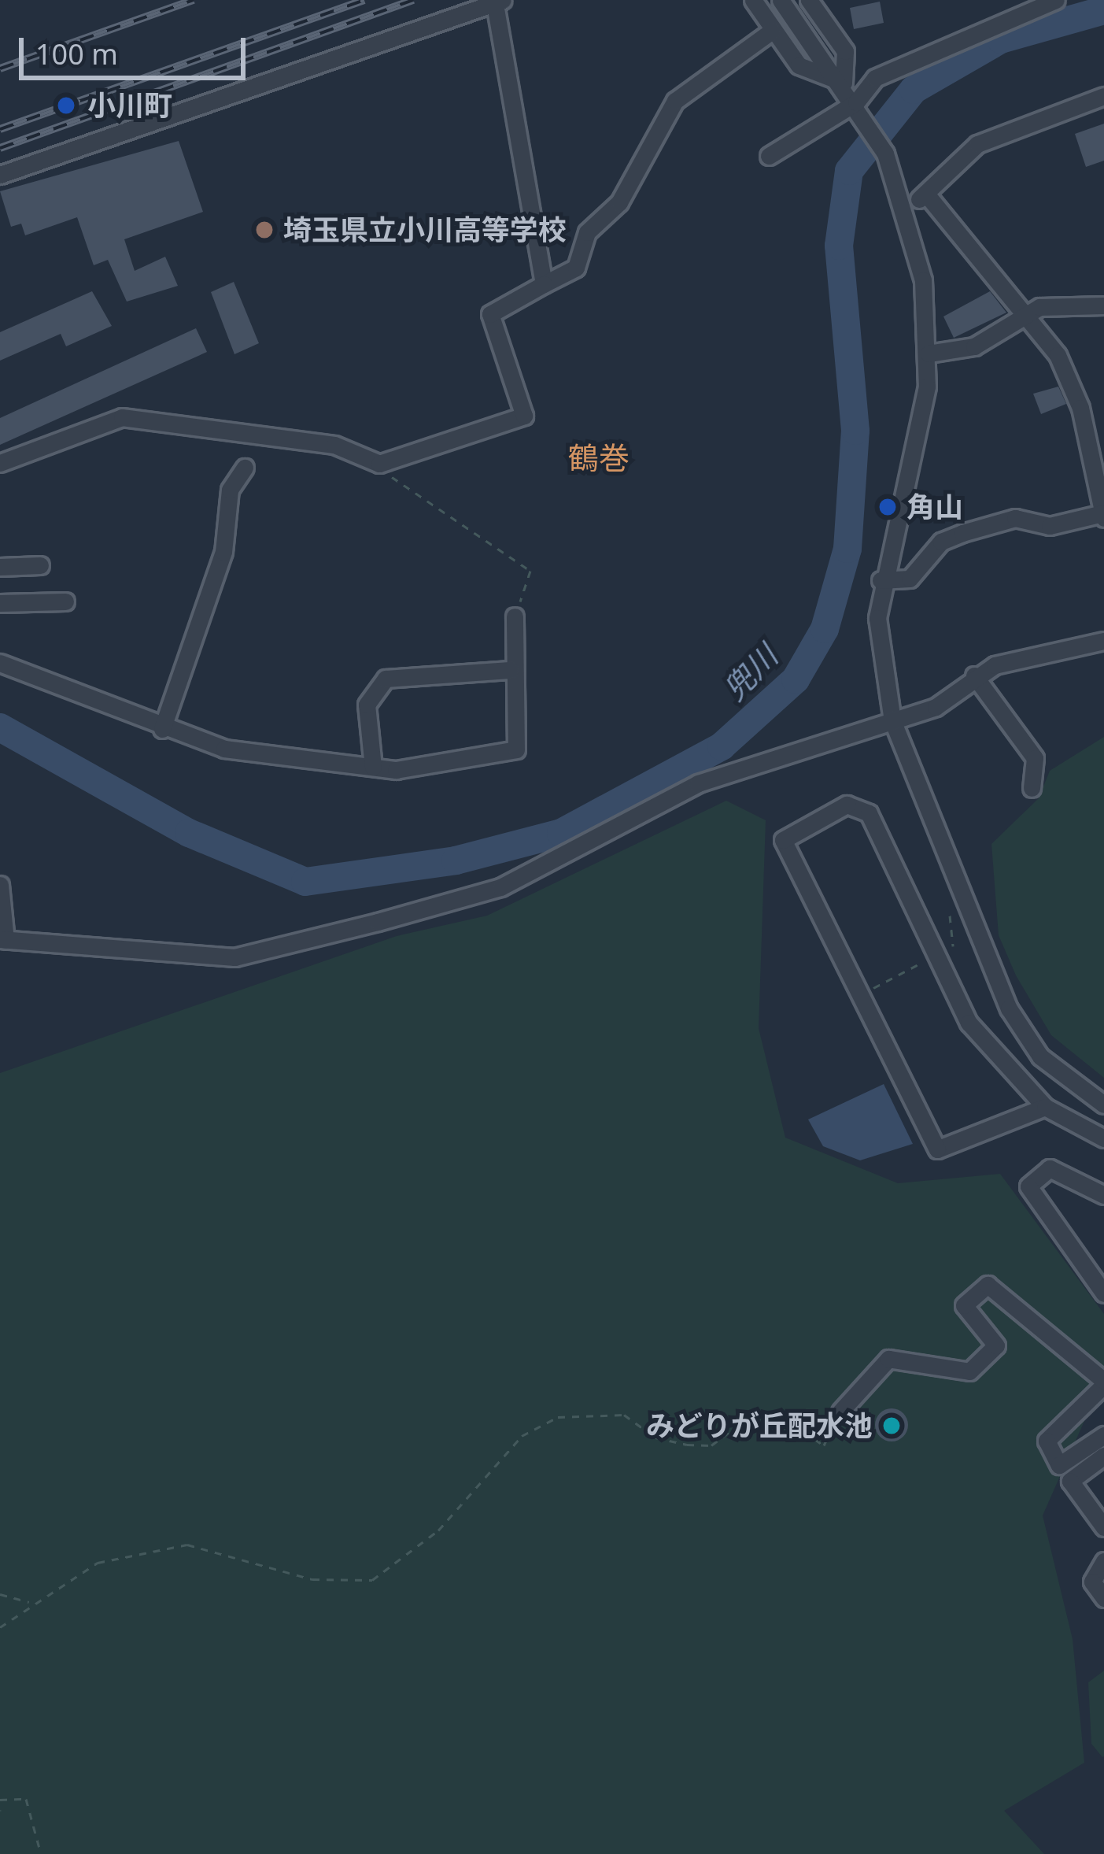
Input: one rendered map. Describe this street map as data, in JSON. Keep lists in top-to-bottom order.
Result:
{
  "districts": ["鶴巻"],
  "water": ["兜川"],
  "places": [
    "小川町",
    "埼玉県立小川高等学校",
    "角山",
    "みどりが丘配水池"
  ],
  "scale_bar": "100 m"
}
